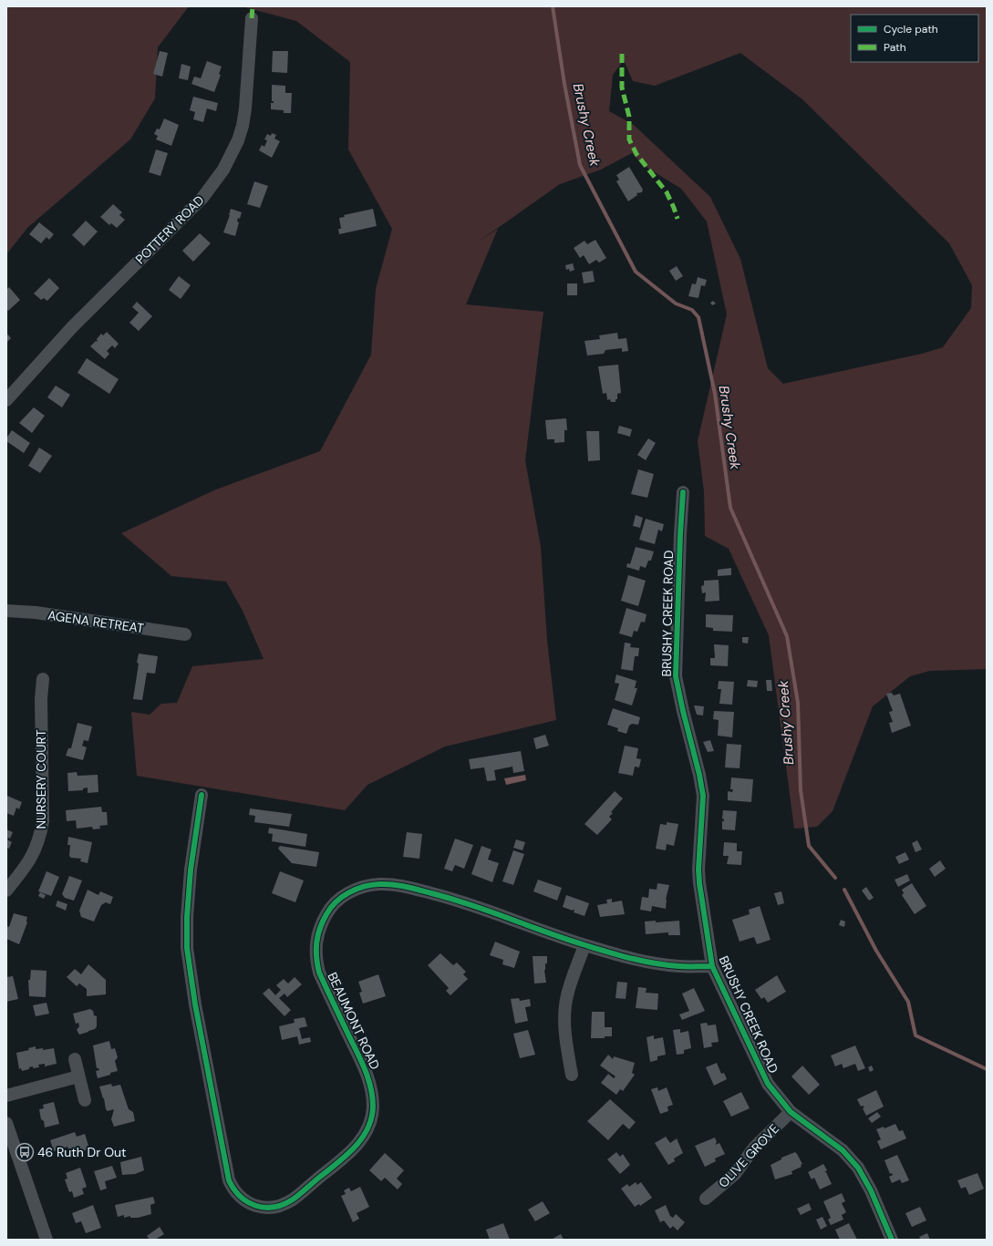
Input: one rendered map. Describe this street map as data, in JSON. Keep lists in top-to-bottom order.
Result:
{
  "streets": {
    "street": [
      "POTTERY ROAD",
      "BRUSHY CREEK ROAD",
      "AGENA RETREAT",
      "NURSERY COURT",
      "BEAUMONT ROAD",
      "OLIVE GROVE"
    ]
  },
  "crossings": [
    ["BRUSHY CREEK ROAD", "BEAUMONT ROAD"],
    ["BRUSHY CREEK ROAD", "OLIVE GROVE"]
  ],
  "water": ["Brushy Creek"],
  "places": {
    "bus stop": ["46 Ruth Dr Out"]
  },
  "legend": ["Cycle path", "Path"]
}
